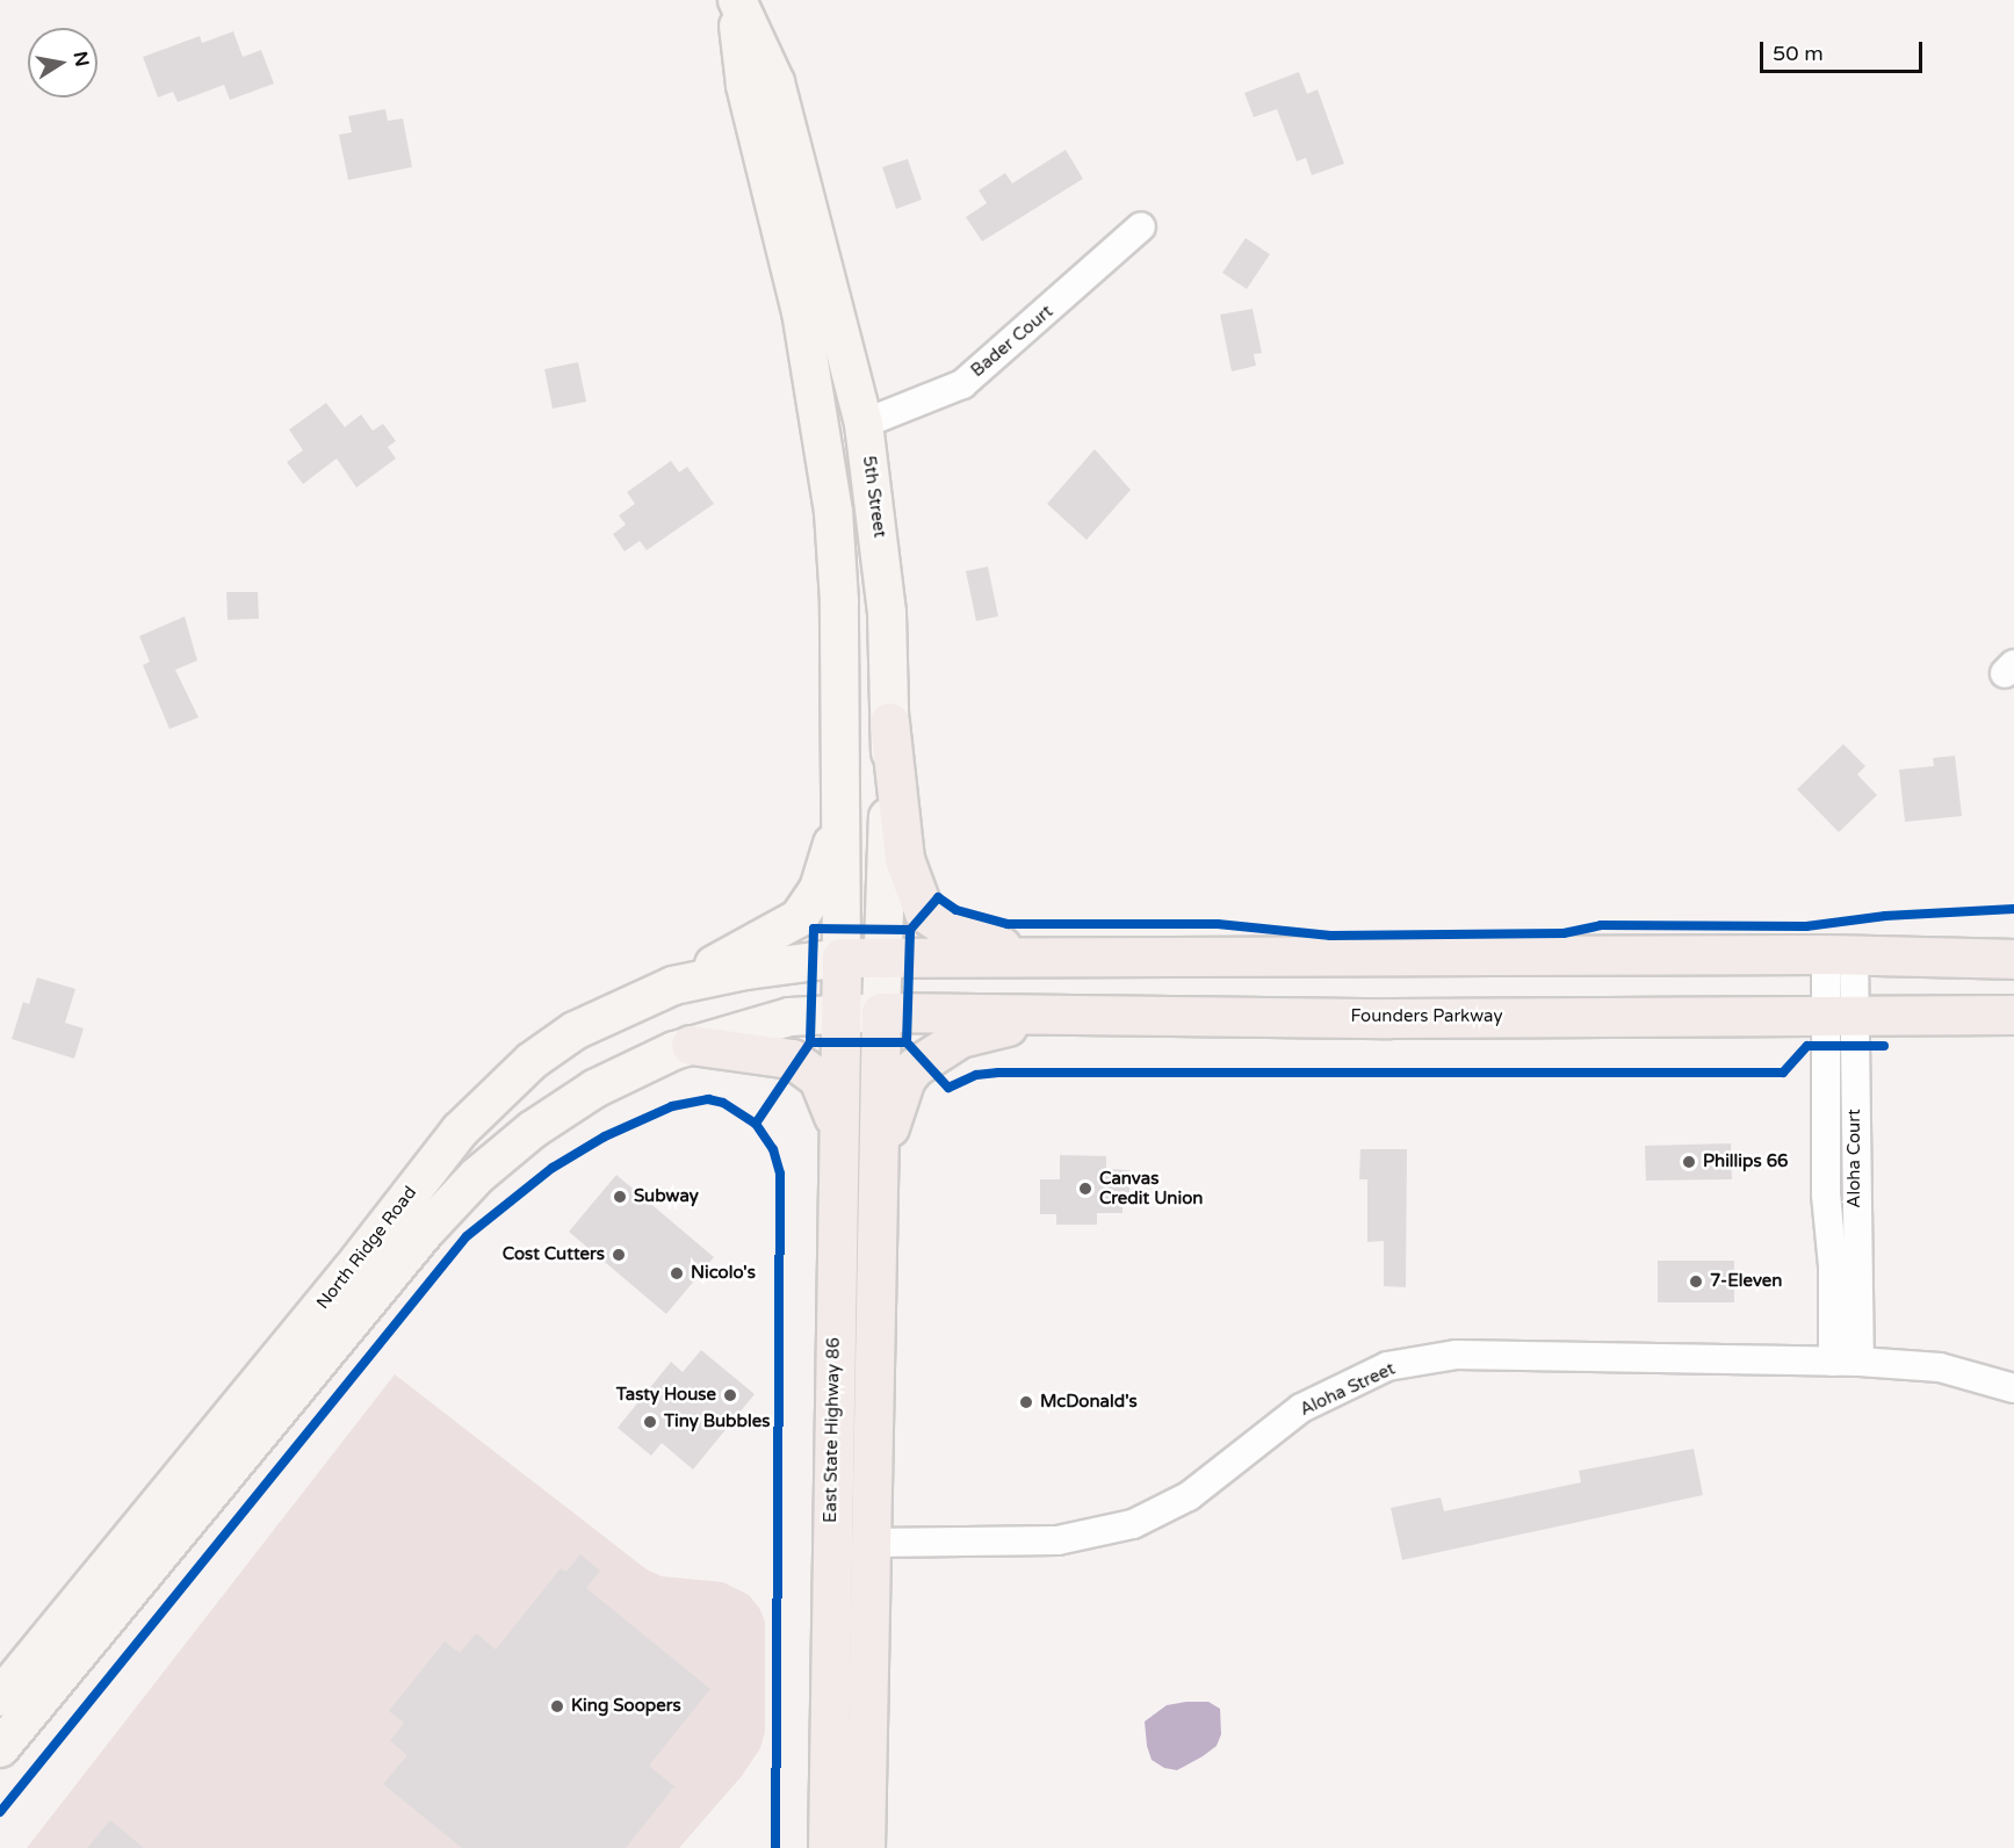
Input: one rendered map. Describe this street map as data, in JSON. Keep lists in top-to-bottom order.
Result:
{
  "streets": {
    "highway": ["5th Street", "Founders Parkway", "East State Highway 86"],
    "main road": ["North Ridge Road"],
    "street": ["Bader Court", "Aloha Court", "Aloha Street"]
  },
  "crossings": [
    ["Bader Court", "5th Street"],
    ["5th Street", "Founders Parkway"],
    ["5th Street", "North Ridge Road"],
    ["5th Street", "East State Highway 86"],
    ["Founders Parkway", "Aloha Court"],
    ["Founders Parkway", "North Ridge Road"],
    ["Founders Parkway", "East State Highway 86"],
    ["Aloha Court", "Aloha Street"],
    ["North Ridge Road", "East State Highway 86"]
  ],
  "places": [
    "Phillips 66",
    "Canvas Credit Union",
    "Subway",
    "Cost Cutters",
    "Nicolo's",
    "7-Eleven",
    "Tasty House",
    "McDonald's",
    "Tiny Bubbles",
    "King Soopers"
  ],
  "scale_bar": "50 m",
  "north": "right"
}
